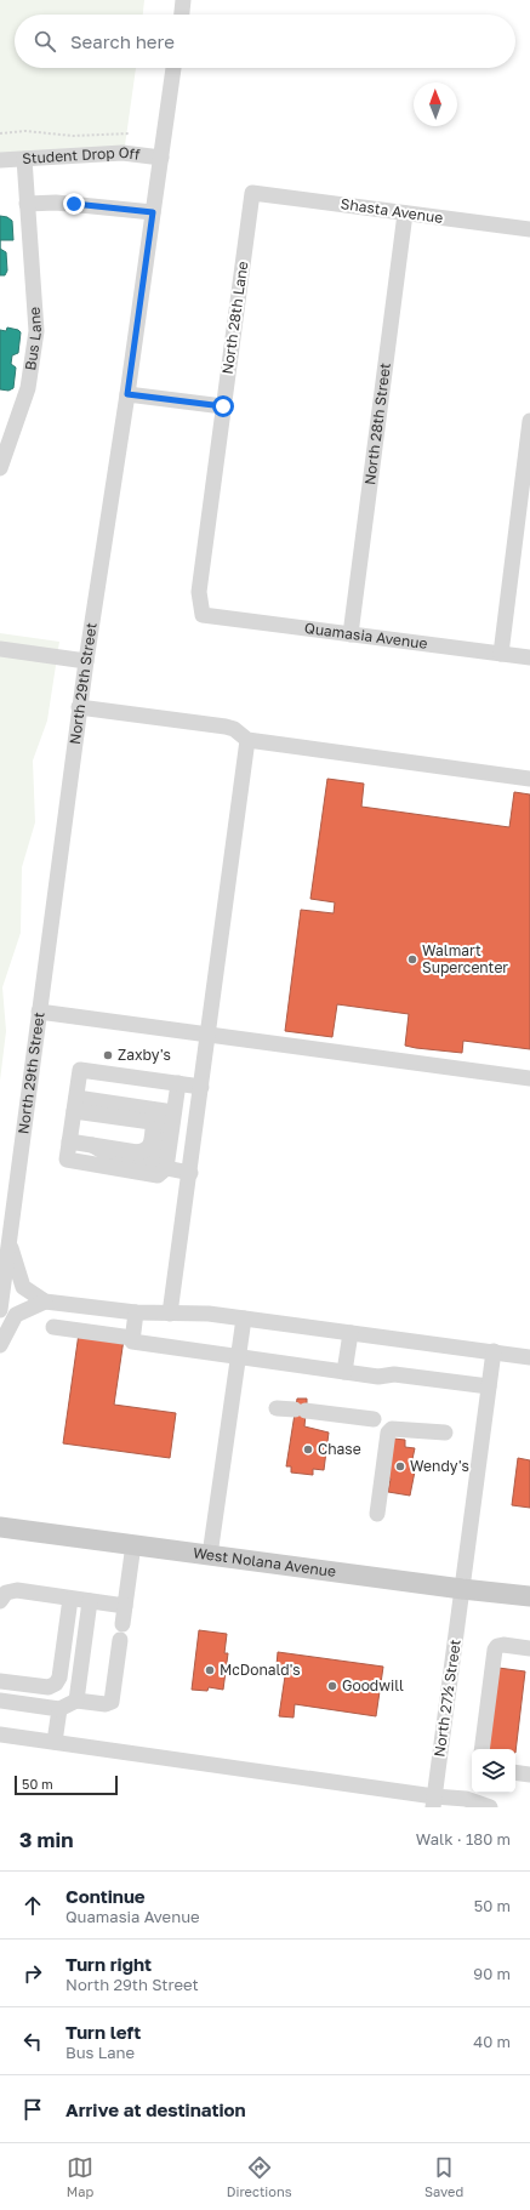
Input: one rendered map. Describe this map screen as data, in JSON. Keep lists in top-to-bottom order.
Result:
{
  "streets": {
    "main road": ["West Nolana Avenue"],
    "street": [
      "Student Drop Off",
      "Shasta Avenue",
      "North 28th Lane",
      "Bus Lane",
      "North 28th Street",
      "Quamasia Avenue",
      "North 29th Street",
      "North 27½ Street"
    ]
  },
  "crossings": [
    ["Student Drop Off", "Bus Lane"],
    ["Student Drop Off", "North 29th Street"],
    ["Shasta Avenue", "North 28th Lane"],
    ["Shasta Avenue", "North 28th Street"],
    ["North 28th Lane", "Quamasia Avenue"],
    ["North 28th Street", "Quamasia Avenue"],
    ["West Nolana Avenue", "North 27½ Street"]
  ],
  "places": [
    "Walmart Supercenter",
    "Zaxby's",
    "Chase",
    "Wendy's",
    "McDonald's",
    "Goodwill"
  ],
  "scale_bar": "50 m",
  "north": "top",
  "page": {
    "search": "Search here",
    "scale": "50 m",
    "heading": ["3 min", "Walk · 180 m"],
    "list": [
      ["Continue", "Quamasia Avenue", "50 m"],
      ["Turn right", "North 29th Street", "90 m"],
      ["Turn left", "Bus Lane", "40 m"],
      "Arrive at destination"
    ],
    "nav": ["Map", "Directions", "Saved"]
  }
}
